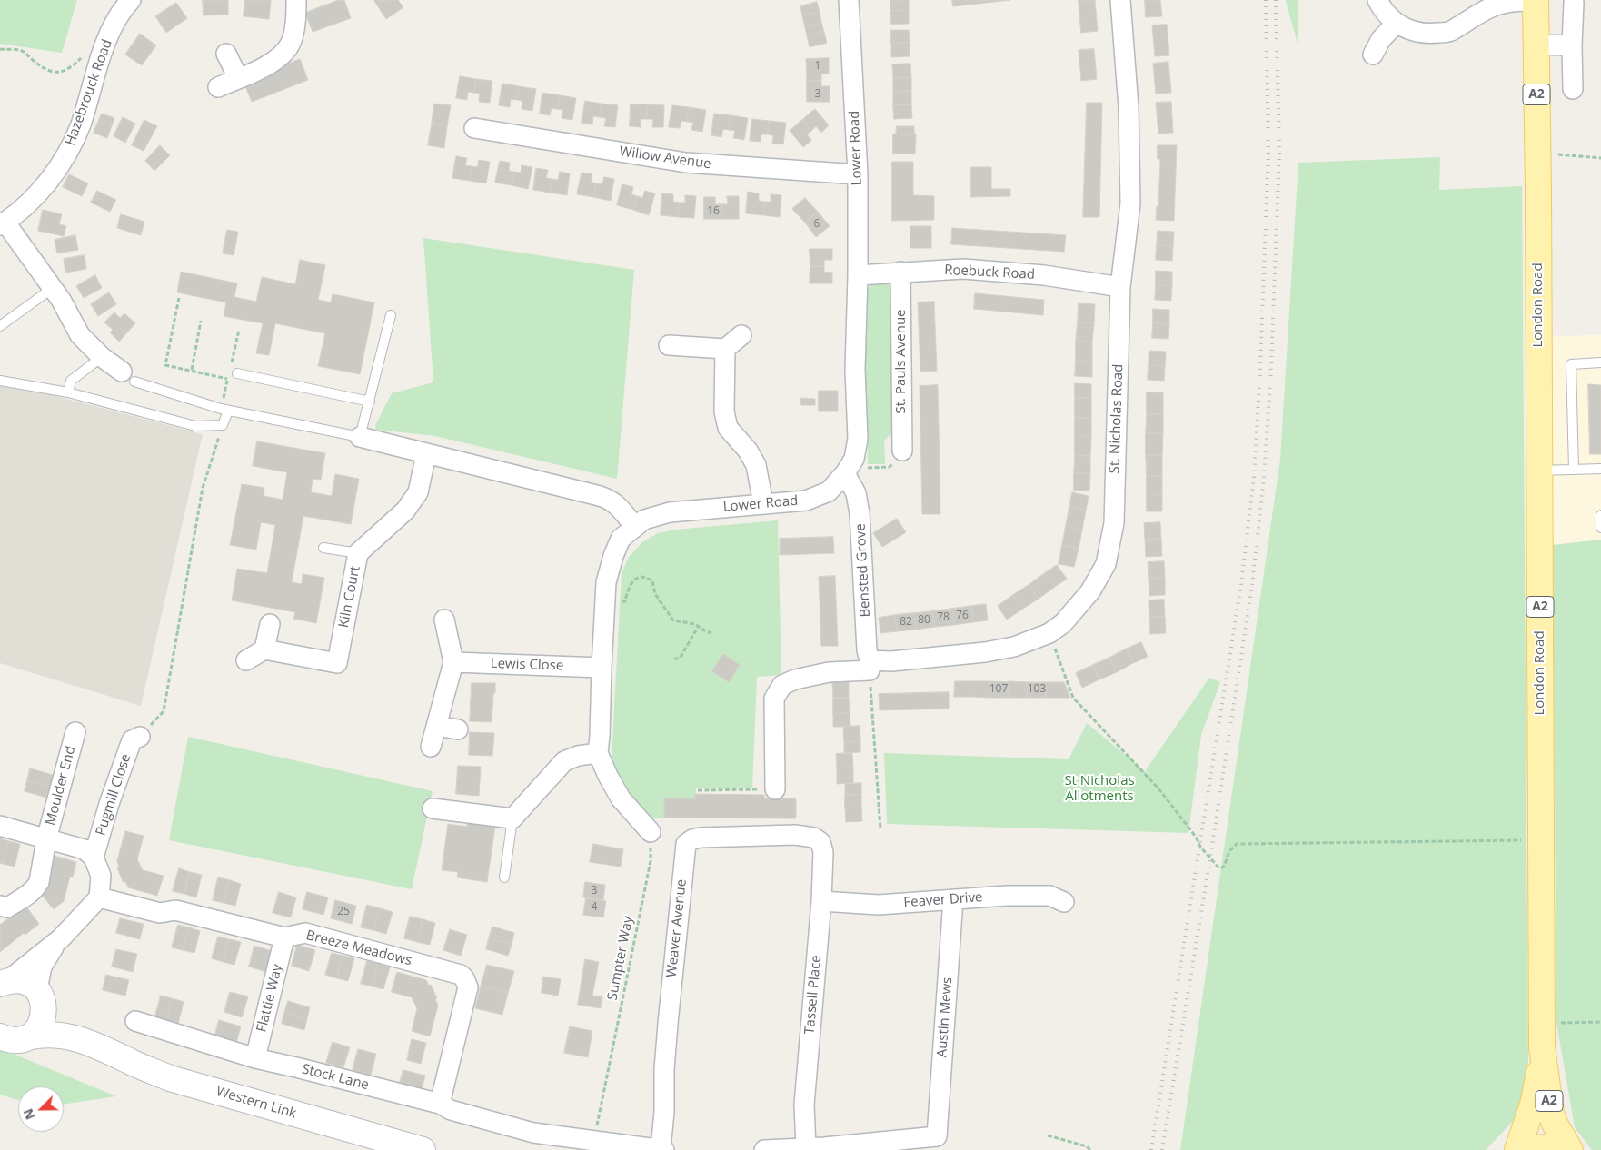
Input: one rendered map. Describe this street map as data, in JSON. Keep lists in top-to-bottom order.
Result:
{
  "streets": {
    "main road": ["A2", "London Road", "Western Link"],
    "street": [
      "Hazebrouck Road",
      "Lower Road",
      "Willow Avenue",
      "Roebuck Road",
      "St. Pauls Avenue",
      "St. Nicholas Road",
      "Bensted Grove",
      "Kiln Court",
      "Lewis Close",
      "Moulder End",
      "Pugmill Close",
      "Feaver Drive",
      "Weaver Avenue",
      "Breeze Meadows",
      "Tassell Place",
      "Flattie Way",
      "Austin Mews",
      "Stock Lane"
    ],
    "path": ["Sumpter Way"]
  },
  "crossings": [
    ["A2", "London Road"],
    ["Lower Road", "Willow Avenue"],
    ["Lower Road", "Roebuck Road"],
    ["Lower Road", "Bensted Grove"],
    ["Lower Road", "Lewis Close"],
    ["Lower Road", "Sumpter Way"],
    ["Roebuck Road", "St. Pauls Avenue"],
    ["Roebuck Road", "St. Nicholas Road"],
    ["St. Nicholas Road", "Bensted Grove"],
    ["Feaver Drive", "Tassell Place"],
    ["Feaver Drive", "Austin Mews"],
    ["Weaver Avenue", "Tassell Place"],
    ["Weaver Avenue", "Stock Lane"],
    ["Breeze Meadows", "Flattie Way"],
    ["Breeze Meadows", "Stock Lane"],
    ["Sumpter Way", "Stock Lane"],
    ["Tassell Place", "Austin Mews"],
    ["Flattie Way", "Stock Lane"]
  ],
  "parks": ["St Nicholas Allotments"],
  "house_numbers": [
    "1",
    "3",
    "16",
    "6",
    "76",
    "78",
    "80",
    "82",
    "107",
    "103",
    "3",
    "4",
    "25"
  ],
  "north": "bottom left"
}
